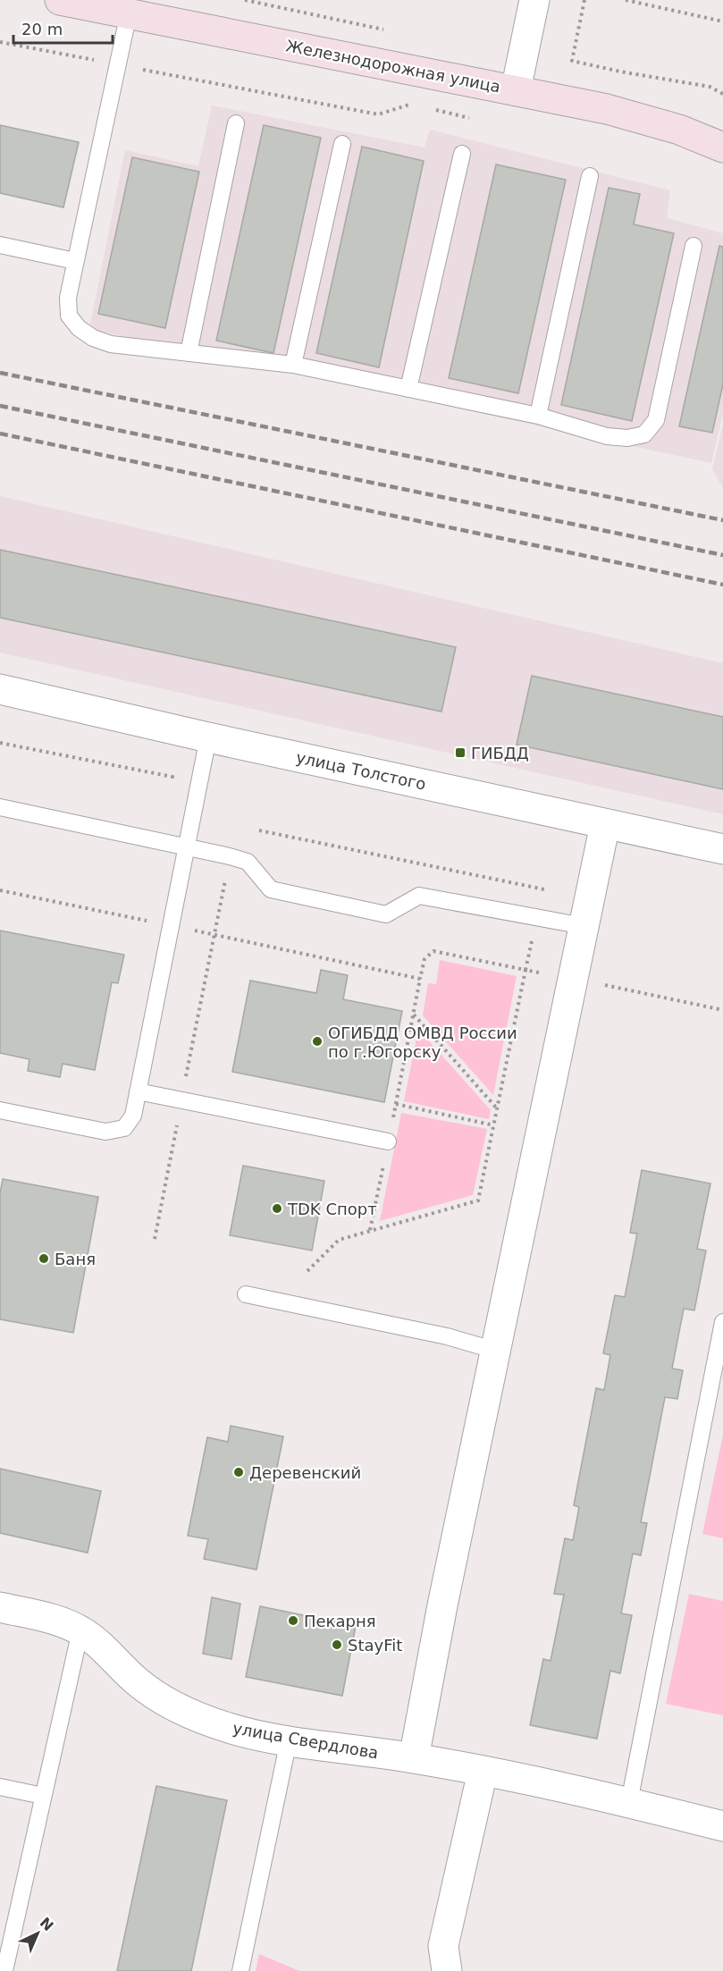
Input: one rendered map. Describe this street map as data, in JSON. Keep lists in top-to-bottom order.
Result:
{
  "streets": {
    "main road": ["Железнодорожная улица"],
    "street": ["улица Толстого", "улица Свердлова"]
  },
  "places": {
    "transit": ["ГИБДД"],
    "other": [
      "ОГИБДД ОМВД России по г.Югорску",
      "TDK Спорт",
      "Баня",
      "Деревенский",
      "Пекарня",
      "StayFit"
    ]
  },
  "scale_bar": "20 m",
  "north": "top right"
}
